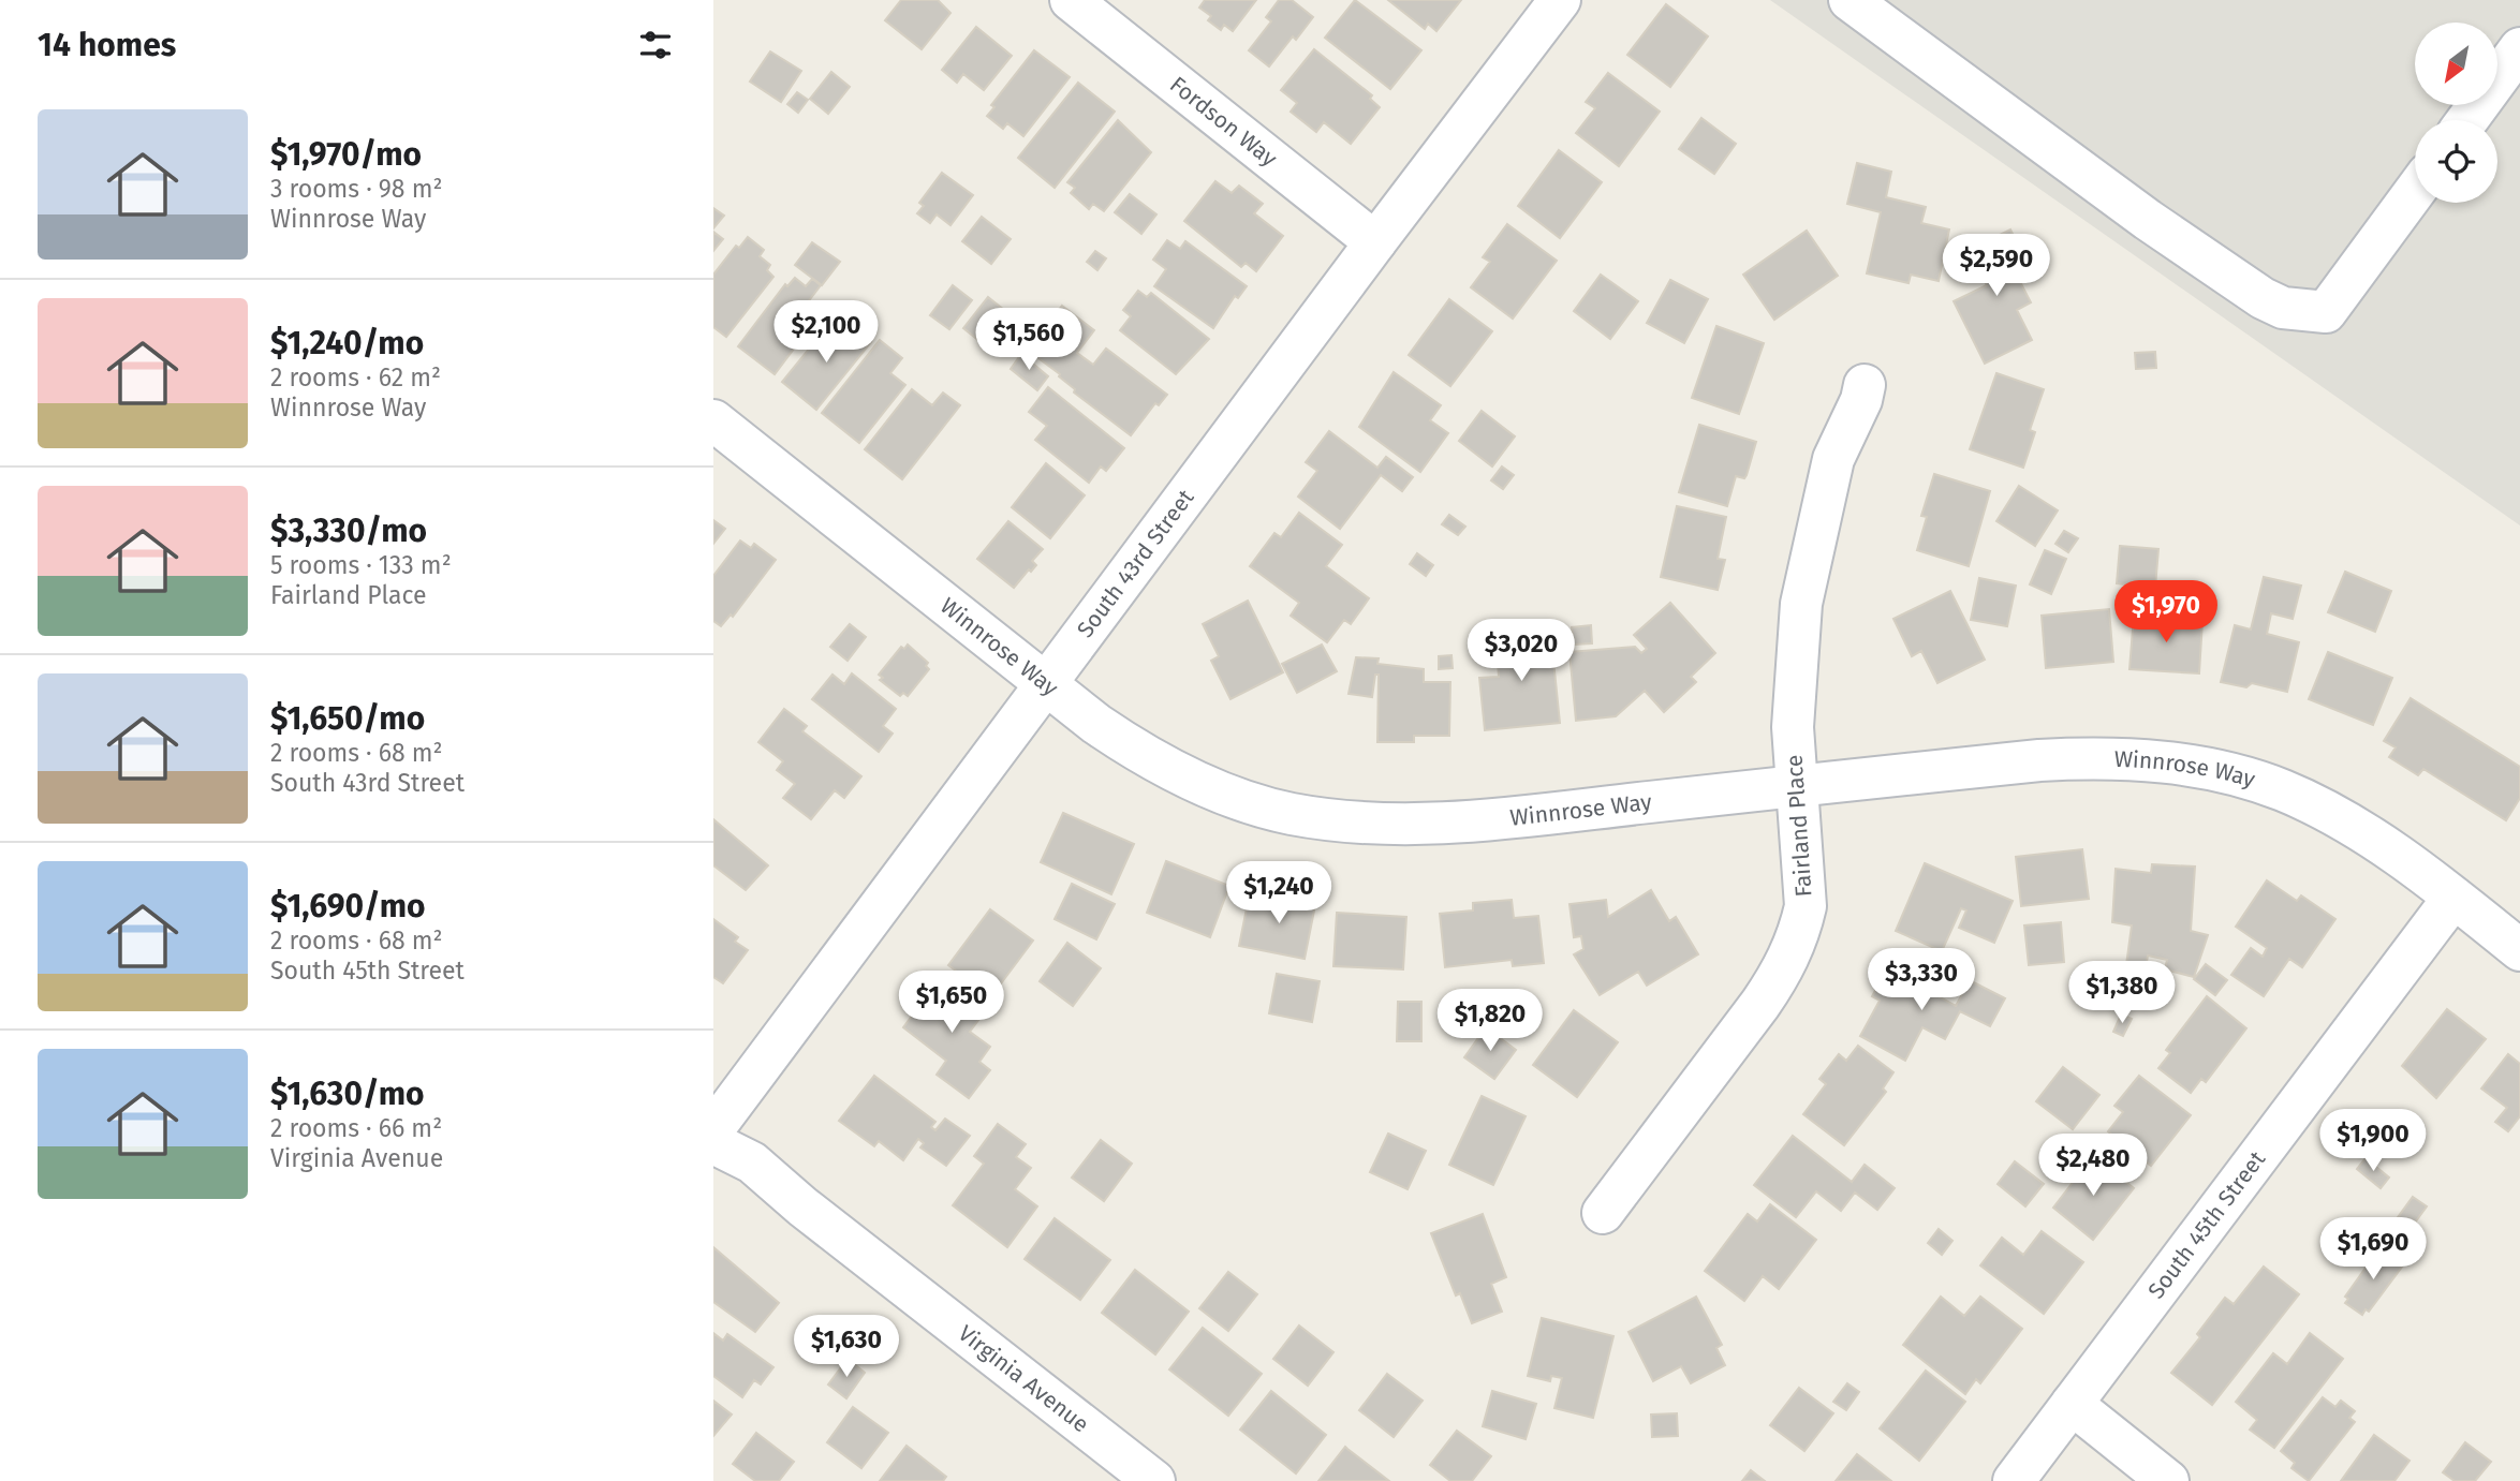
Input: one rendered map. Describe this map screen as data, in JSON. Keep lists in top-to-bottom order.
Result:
{
  "streets": {
    "street": [
      "Fordson Way",
      "South 43rd Street",
      "Winnrose Way",
      "Fairland Place",
      "South 45th Street",
      "Virginia Avenue"
    ]
  },
  "crossings": [
    ["Fordson Way", "South 43rd Street"],
    ["South 43rd Street", "Winnrose Way"],
    ["Winnrose Way", "Fairland Place"],
    ["Winnrose Way", "South 45th Street"]
  ],
  "north": "bottom left",
  "page": {
    "heading": "14 homes",
    "list": [
      {
        "name": "$1,970/mo",
        "note": "3 rooms · 98 m² · Winnrose Way"
      },
      {
        "name": "$1,240/mo",
        "note": "2 rooms · 62 m² · Winnrose Way"
      },
      {
        "name": "$3,330/mo",
        "note": "5 rooms · 133 m² · Fairland Place"
      },
      {
        "name": "$1,650/mo",
        "note": "2 rooms · 68 m² · South 43rd Street"
      },
      {
        "name": "$1,690/mo",
        "note": "2 rooms · 68 m² · South 45th Street"
      },
      {
        "name": "$1,630/mo",
        "note": "2 rooms · 66 m² · Virginia Avenue"
      }
    ],
    "price": [
      "$2,590",
      "$2,100",
      "$1,560",
      "$1,970",
      "$3,020",
      "$1,240",
      "$3,330",
      "$1,380",
      "$1,650",
      "$1,820",
      "$1,900",
      "$2,480",
      "$1,690",
      "$1,630"
    ]
  }
}
